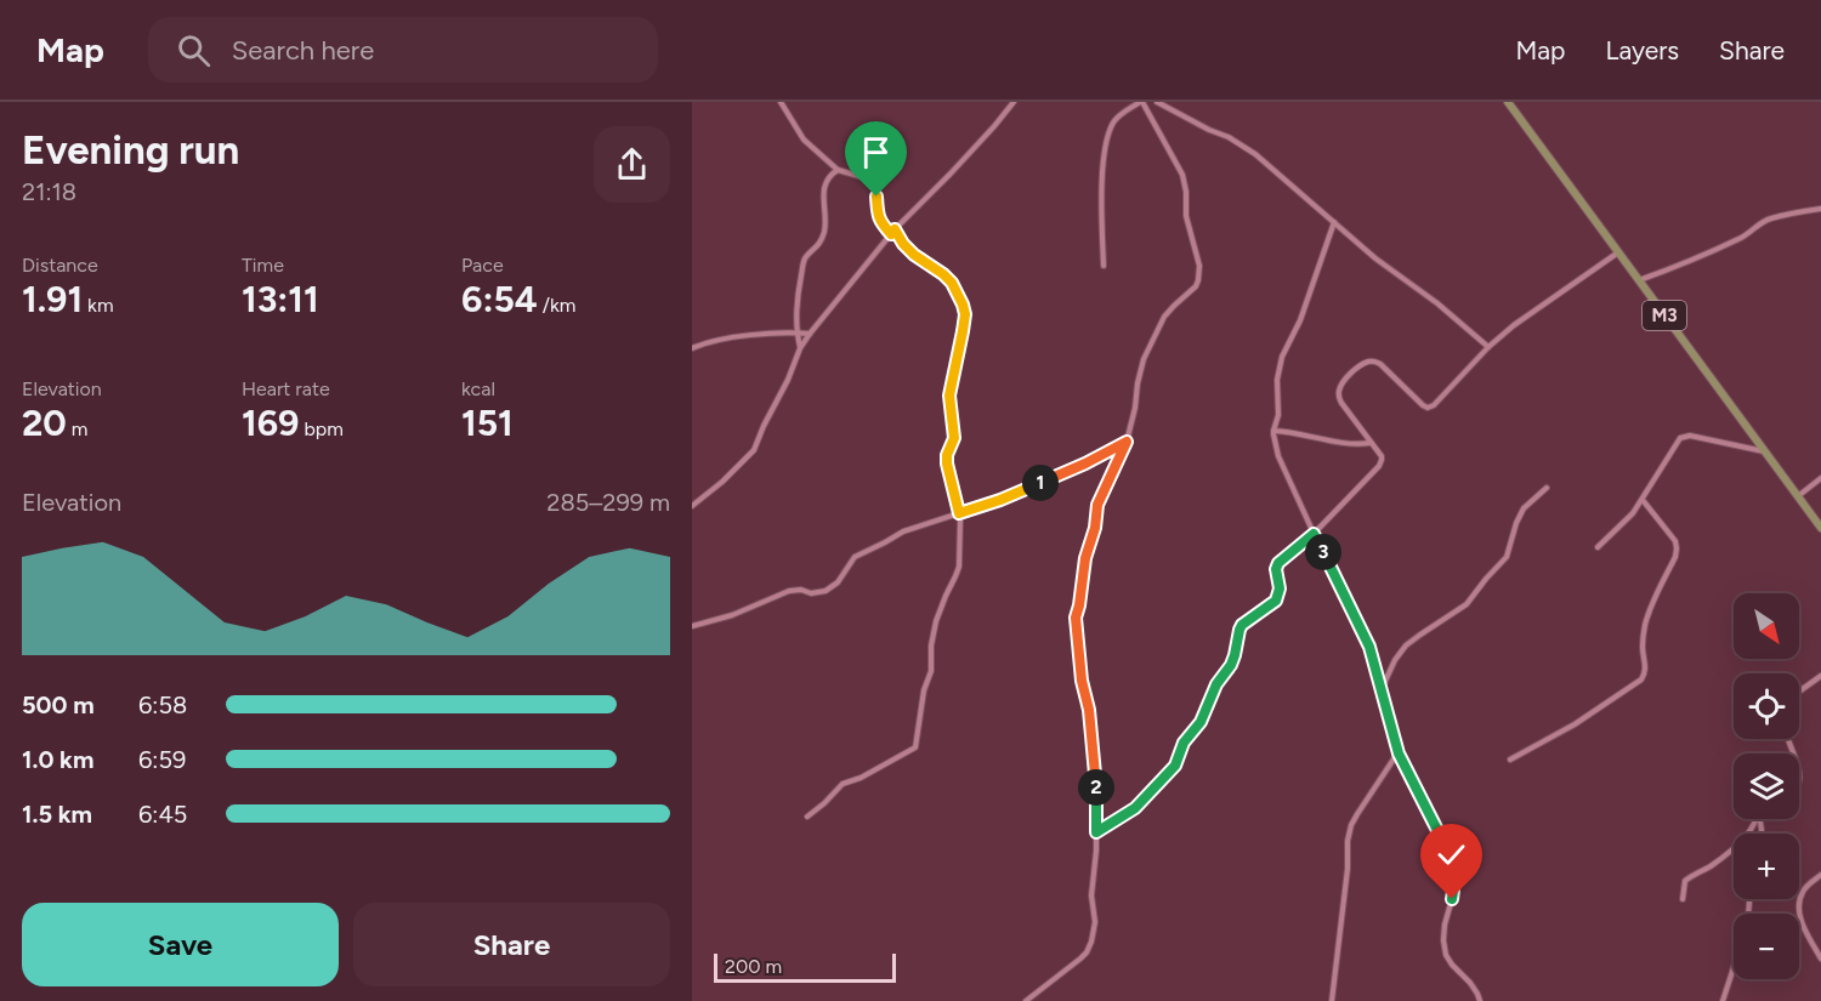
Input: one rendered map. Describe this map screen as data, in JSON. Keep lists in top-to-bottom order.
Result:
{
  "streets": {
    "main road": ["M3"]
  },
  "scale_bar": "200 m",
  "north": "bottom right",
  "page": {
    "header": "Map",
    "search": "Search here",
    "nav": ["Map", "Layers", "Share"],
    "heading": ["Evening run", "21:18"],
    "stats": [
      ["Distance", "1.91 km"],
      ["Time", "13:11"],
      ["Pace", "6:54 /km"],
      ["Elevation", "20 m"],
      ["Heart rate", "169 bpm"],
      ["kcal", "151"]
    ],
    "pins": ["1", "3", "2"],
    "chart": ["Elevation", "285–299 m"],
    "map_buttons": ["+", "−"],
    "list": [
      {
        "name": "500 m",
        "note": "6:58"
      },
      {
        "name": "1.0 km",
        "note": "6:59"
      },
      {
        "name": "1.5 km",
        "note": "6:45"
      }
    ],
    "buttons": ["Save", "Share"],
    "scale": "200 m"
  }
}
